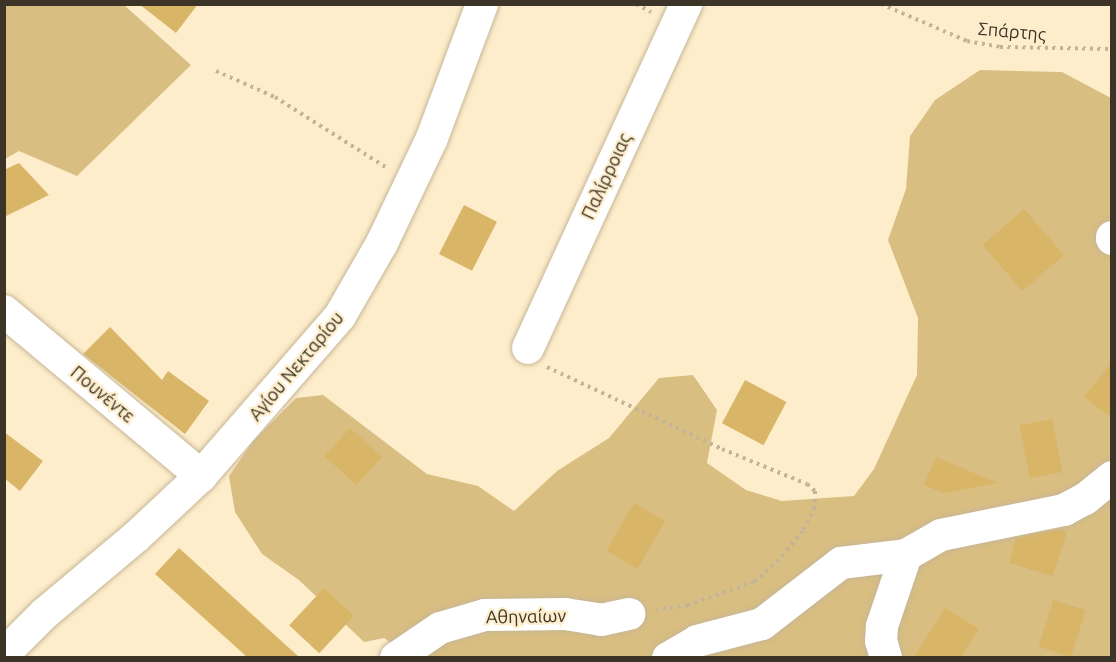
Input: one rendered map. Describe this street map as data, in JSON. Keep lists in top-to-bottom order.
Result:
{
  "streets": {
    "street": [
      "Παλίρροιας",
      "Αγίου Νεκταρίου",
      "Πουνέντε",
      "Αθηναίων"
    ],
    "path": ["Σπάρτης"]
  },
  "crossings": [
    ["Αγίου Νεκταρίου", "Πουνέντε"]
  ]
}
